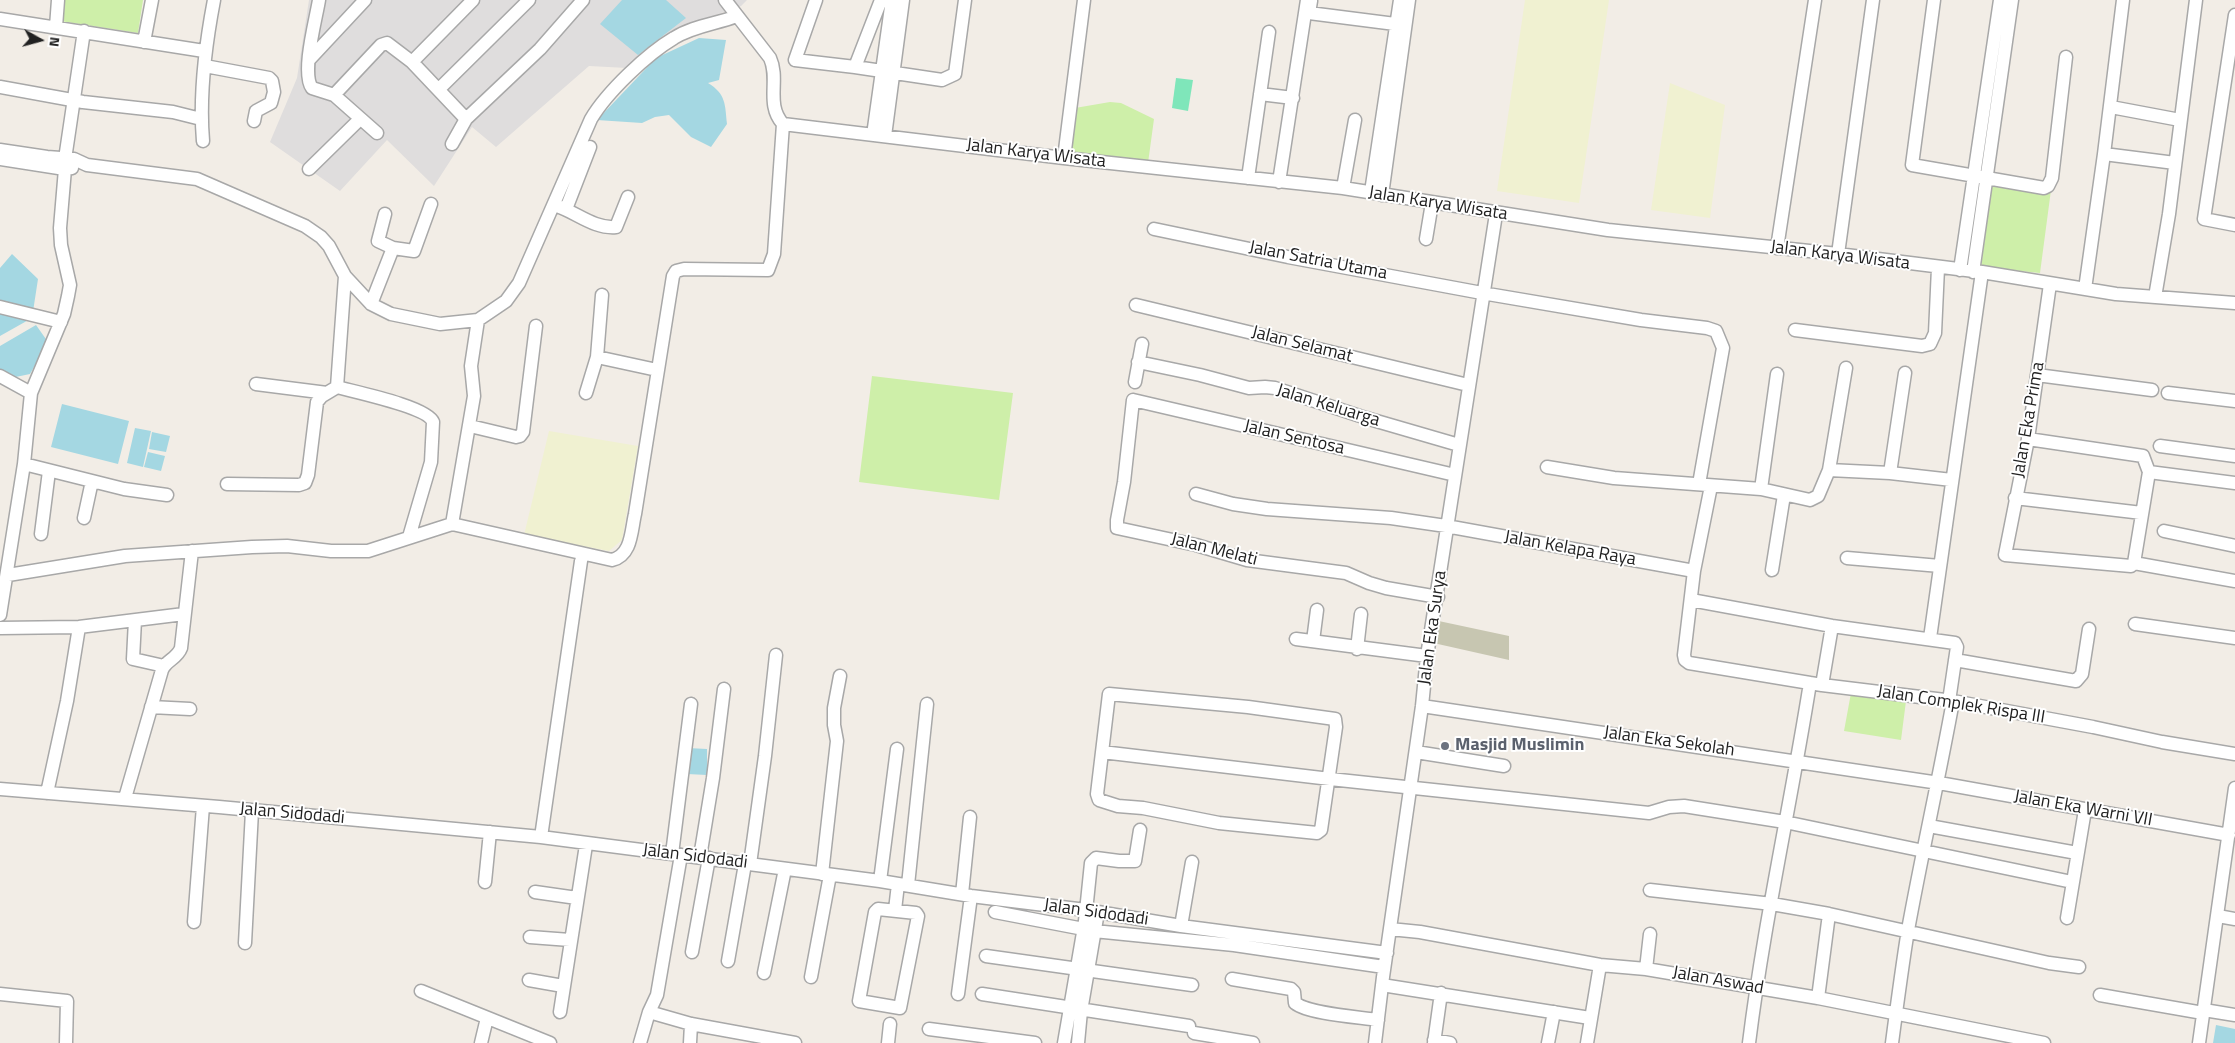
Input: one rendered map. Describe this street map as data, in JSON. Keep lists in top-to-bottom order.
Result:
{
  "streets": {
    "street": [
      "Jalan Karya Wisata",
      "Jalan Satria Utama",
      "Jalan Selamat",
      "Jalan Keluarga",
      "Jalan Eka Prima",
      "Jalan Sentosa",
      "Jalan Kelapa Raya",
      "Jalan Melati",
      "Jalan Eka Surya",
      "Jalan Complek Rispa III",
      "Jalan Eka Sekolah",
      "Jalan Eka Warni VII",
      "Jalan Sidodadi",
      "Jalan Aswad"
    ]
  },
  "crossings": [
    ["Jalan Karya Wisata", "Jalan Eka Prima"],
    ["Jalan Karya Wisata", "Jalan Eka Surya"],
    ["Jalan Satria Utama", "Jalan Kelapa Raya"],
    ["Jalan Satria Utama", "Jalan Eka Surya"],
    ["Jalan Satria Utama", "Jalan Complek Rispa III"],
    ["Jalan Selamat", "Jalan Eka Surya"],
    ["Jalan Keluarga", "Jalan Eka Surya"],
    ["Jalan Sentosa", "Jalan Melati"],
    ["Jalan Sentosa", "Jalan Eka Surya"],
    ["Jalan Kelapa Raya", "Jalan Eka Surya"],
    ["Jalan Melati", "Jalan Eka Surya"],
    ["Jalan Eka Surya", "Jalan Eka Sekolah"],
    ["Jalan Eka Surya", "Jalan Sidodadi"],
    ["Jalan Eka Surya", "Jalan Aswad"],
    ["Jalan Eka Sekolah", "Jalan Eka Warni VII"]
  ],
  "places": ["Masjid Muslimin"],
  "north": "right"
}
